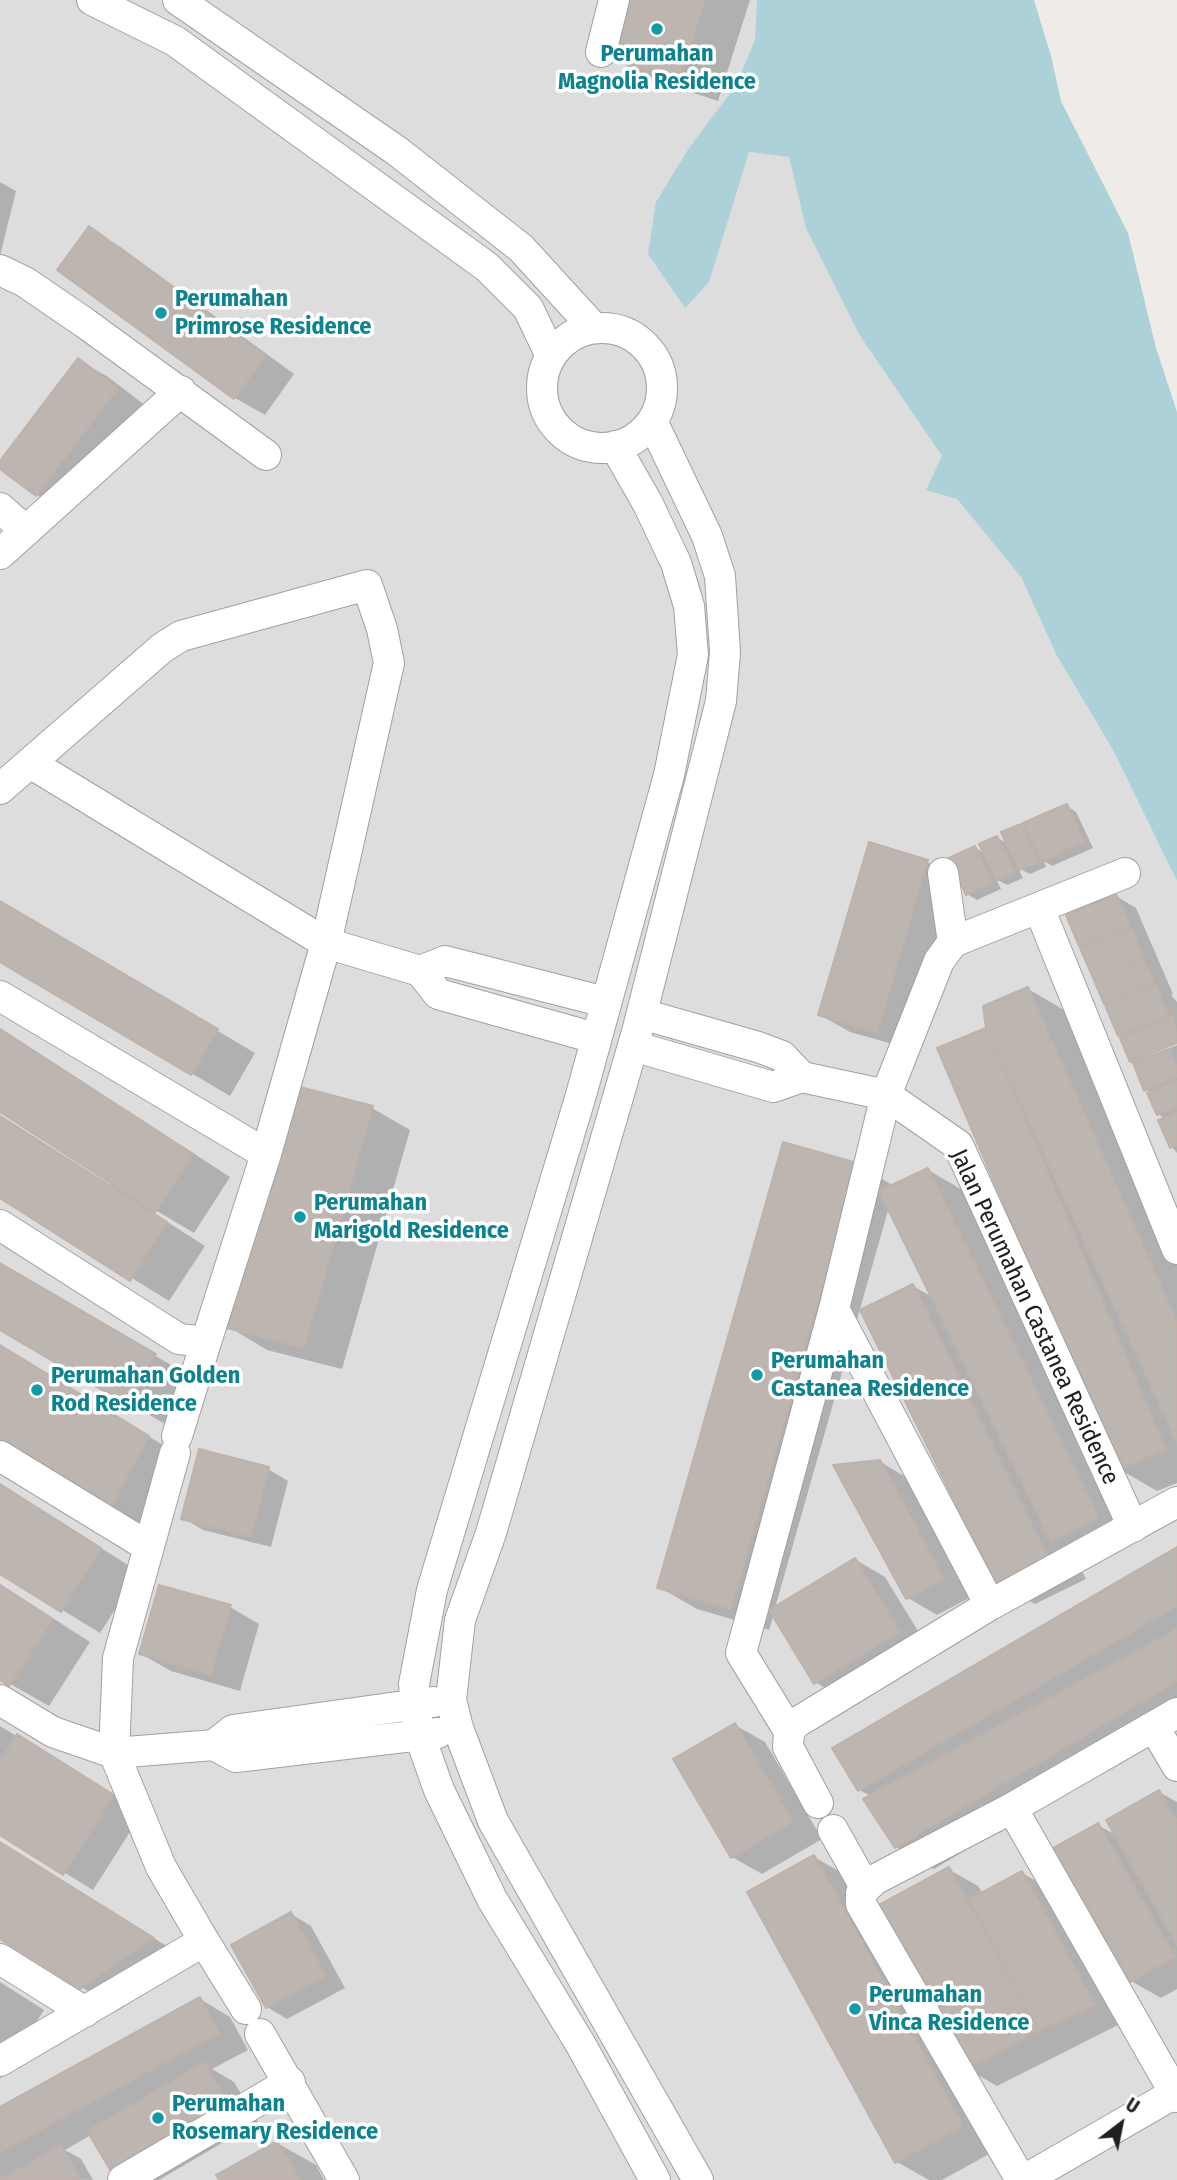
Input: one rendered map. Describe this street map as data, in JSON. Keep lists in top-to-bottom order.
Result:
{
  "streets": {
    "street": ["Jalan Perumahan Castanea Residence"]
  },
  "places": [
    "Perumahan Magnolia Residence",
    "Perumahan Primrose Residence",
    "Perumahan Marigold Residence",
    "Perumahan Castanea Residence",
    "Perumahan Golden Rod Residence",
    "Perumahan Vinca Residence",
    "Perumahan Rosemary Residence"
  ],
  "north": "top right"
}
